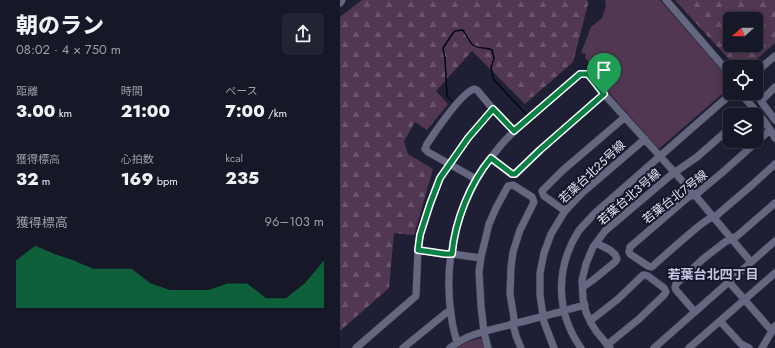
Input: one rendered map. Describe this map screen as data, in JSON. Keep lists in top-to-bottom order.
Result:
{
  "streets": {
    "street": ["若葉台北25号線", "若葉台北3号線", "若葉台北7号線"]
  },
  "districts": ["若葉台北四丁目"],
  "north": "left",
  "page": {
    "heading": ["朝のラン", "08:02 · 4 × 750 m"],
    "stats": [
      ["距離", "3.00 km"],
      ["時間", "21:00"],
      ["ペース", "7:00 /km"],
      ["獲得標高", "32 m"],
      ["心拍数", "169 bpm"],
      ["kcal", "235"]
    ],
    "chart": ["獲得標高", "96–103 m"]
  }
}
